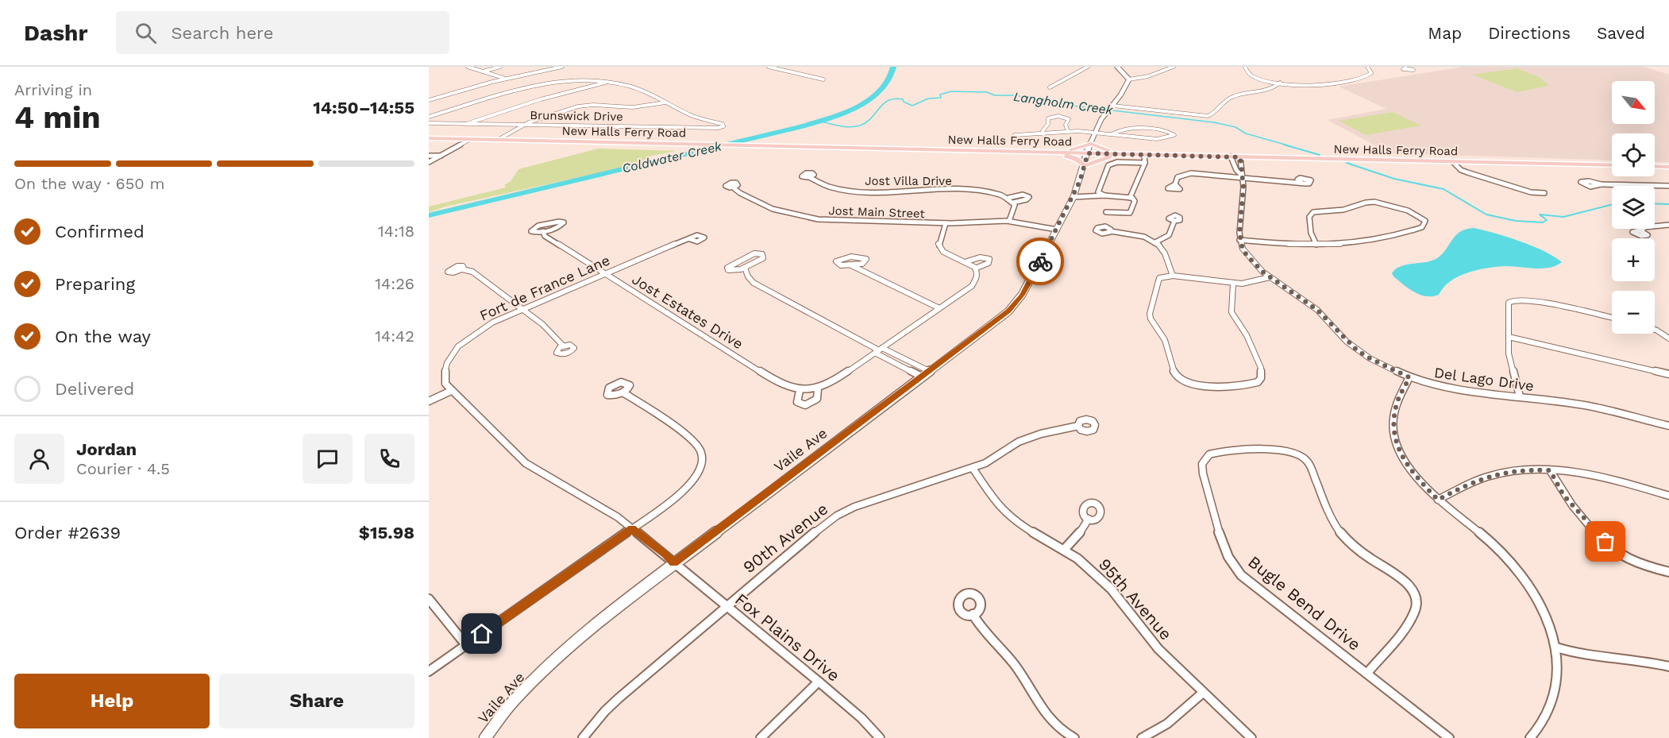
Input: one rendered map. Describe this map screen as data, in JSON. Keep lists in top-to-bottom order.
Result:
{
  "streets": {
    "main road": ["New Halls Ferry Road", "Vaile Ave"],
    "street": [
      "Brunswick Drive",
      "Jost Villa Drive",
      "Jost Main Street",
      "Fort de France Lane",
      "Jost Estates Drive",
      "Del Lago Drive",
      "90th Avenue",
      "95th Avenue",
      "Bugle Bend Drive",
      "Fox Plains Drive"
    ]
  },
  "crossings": [
    ["New Halls Ferry Road", "Vaile Ave"],
    ["Jost Main Street", "Vaile Ave"],
    ["Fort de France Lane", "Jost Estates Drive"],
    ["Fort de France Lane", "Vaile Ave"],
    ["Fort de France Lane", "Fox Plains Drive"],
    ["Vaile Ave", "Fox Plains Drive"],
    ["90th Avenue", "95th Avenue"],
    ["90th Avenue", "Fox Plains Drive"]
  ],
  "water": ["Langholm Creek", "Coldwater Creek"],
  "north": "bottom right",
  "page": {
    "header": "Dashr",
    "search": "Search here",
    "nav": ["Map", "Directions", "Saved"],
    "heading": ["4 min", "Arriving in", "14:50–14:55"],
    "panel": [
      "Jordan",
      "Courier · 4.5",
      "Order #2639",
      "$15.98"
    ],
    "map_buttons": ["+", "−"],
    "bar": "On the way · 650 m",
    "list": [
      ["Confirmed", "14:18"],
      ["Preparing", "14:26"],
      ["On the way", "14:42"],
      "Delivered"
    ],
    "buttons": ["Help", "Share"]
  }
}
